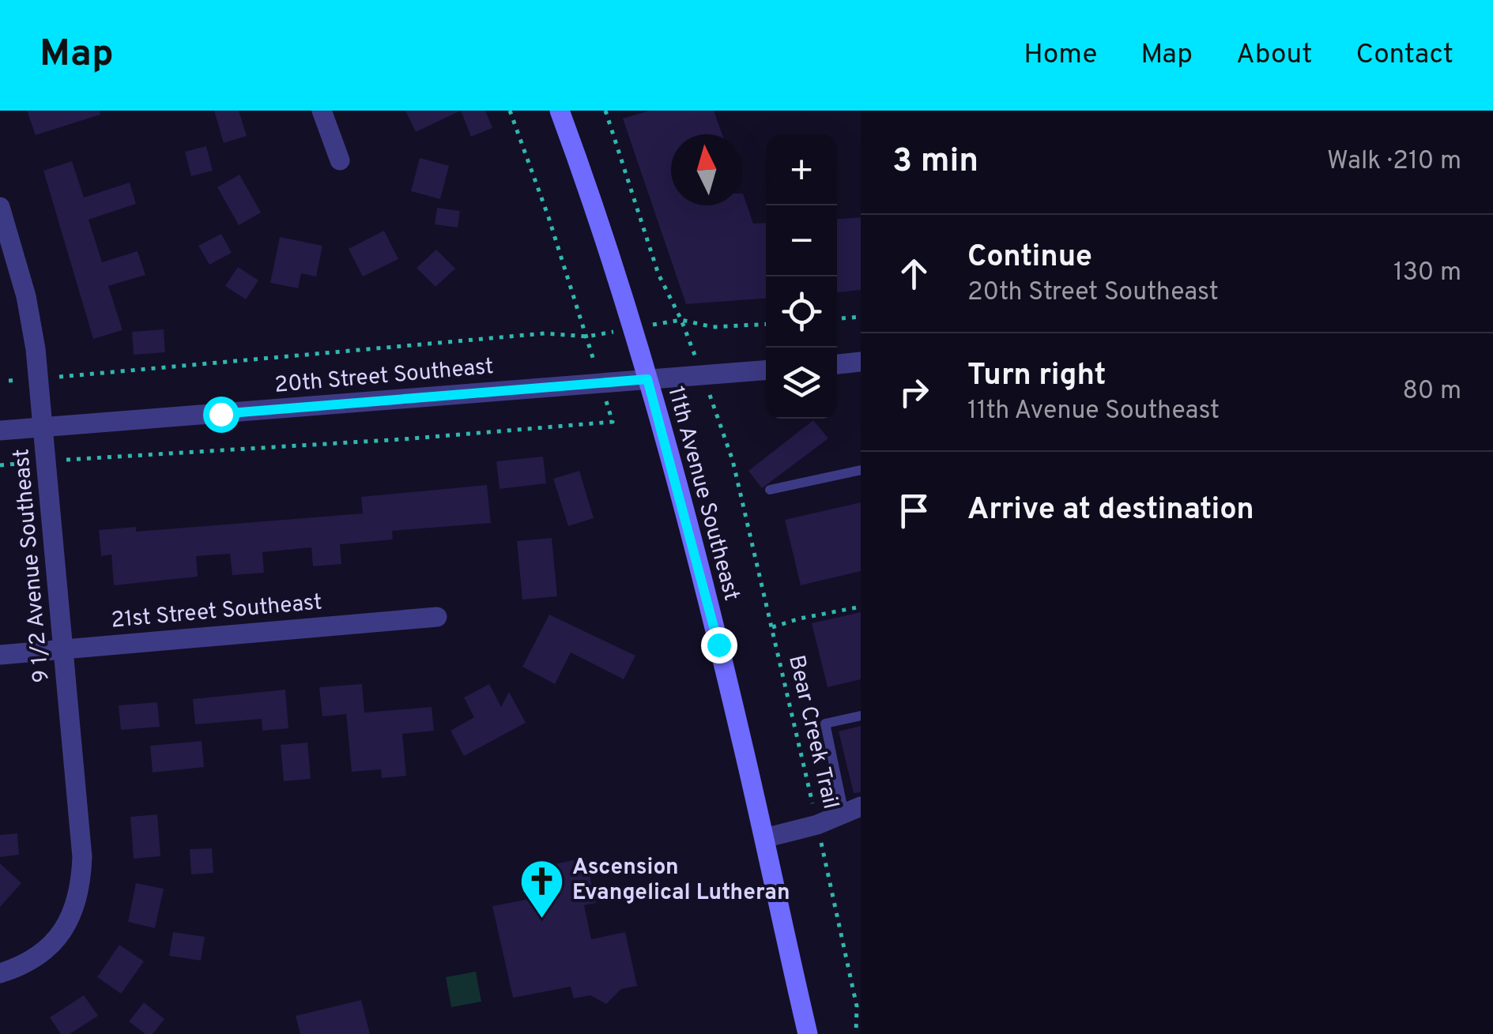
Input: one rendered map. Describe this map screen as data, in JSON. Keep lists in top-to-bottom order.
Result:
{
  "streets": {
    "main road": ["11th Avenue Southeast"],
    "street": ["20th Street Southeast", "9 1/2 Avenue Southeast", "21st Street Southeast"],
    "path": ["Bear Creek Trail"]
  },
  "crossings": [
    ["20th Street Southeast", "11th Avenue Southeast"],
    ["20th Street Southeast", "9 1/2 Avenue Southeast"],
    ["9 1/2 Avenue Southeast", "21st Street Southeast"]
  ],
  "places": {
    "church": ["Ascension Evangelical Lutheran"]
  },
  "north": "top",
  "page": {
    "header": "Map",
    "nav": [
      "Home",
      "Map",
      "About",
      "Contact"
    ],
    "heading": ["3 min", "Walk · 210 m"],
    "map_buttons": ["+", "−"],
    "list": [
      ["Continue", "20th Street Southeast", "130 m"],
      ["Turn right", "11th Avenue Southeast", "80 m"],
      "Arrive at destination"
    ]
  }
}
